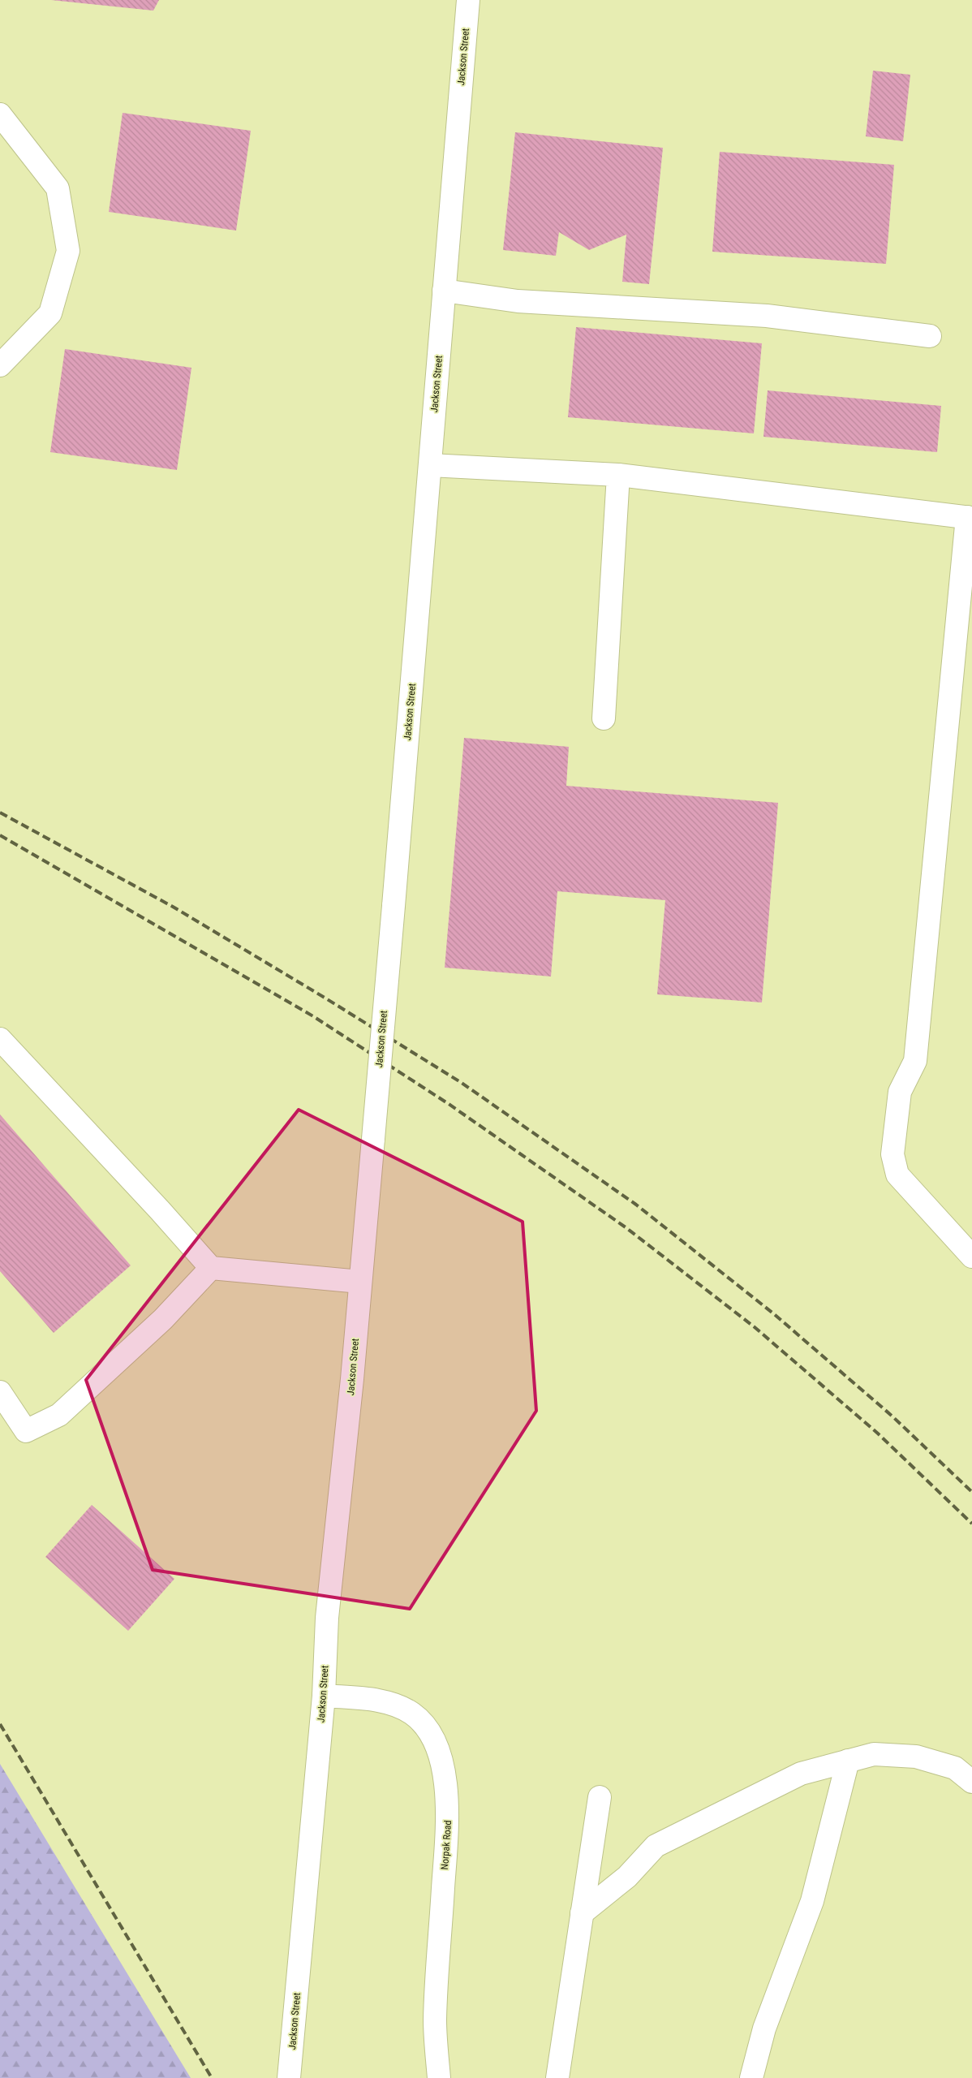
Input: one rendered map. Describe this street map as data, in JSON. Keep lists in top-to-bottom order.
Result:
{
  "streets": {
    "street": ["Jackson Street", "Norpak Road"]
  },
  "crossings": [
    ["Jackson Street", "Norpak Road"]
  ]
}
